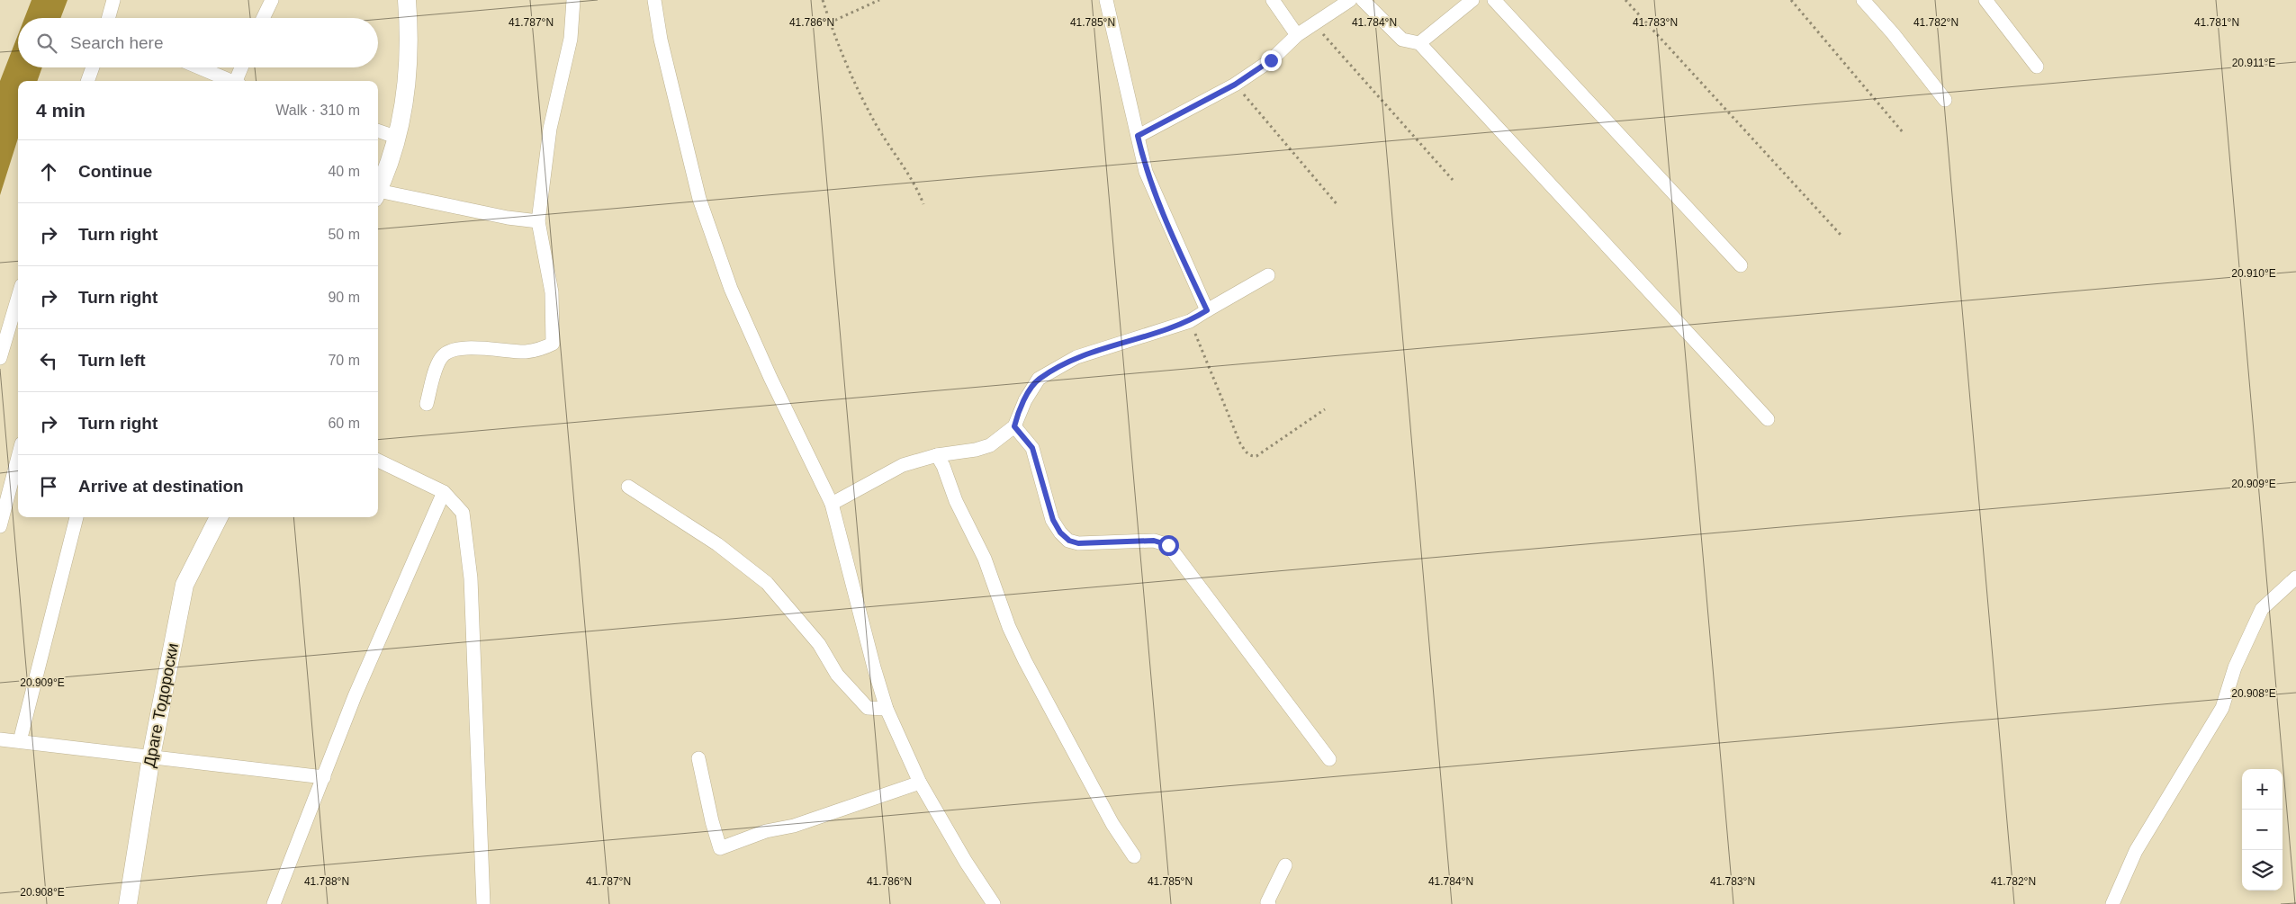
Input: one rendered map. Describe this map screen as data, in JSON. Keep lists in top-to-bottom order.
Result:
{
  "streets": {
    "street": ["Драге Тодороски"]
  },
  "page": {
    "search": "Search here",
    "heading": ["4 min", "Walk · 310 m"],
    "list": [
      ["Continue", "40 m"],
      ["Turn right", "50 m"],
      ["Turn right", "90 m"],
      ["Turn left", "70 m"],
      ["Turn right", "60 m"],
      "Arrive at destination"
    ],
    "map_buttons": ["+", "−"]
  },
  "coordinates": [
    "41.787°N",
    "41.786°N",
    "41.785°N",
    "41.784°N",
    "41.783°N",
    "41.782°N",
    "41.781°N",
    "20.911°E",
    "20.910°E",
    "20.909°E",
    "20.908°E",
    "41.788°N"
  ]
}
